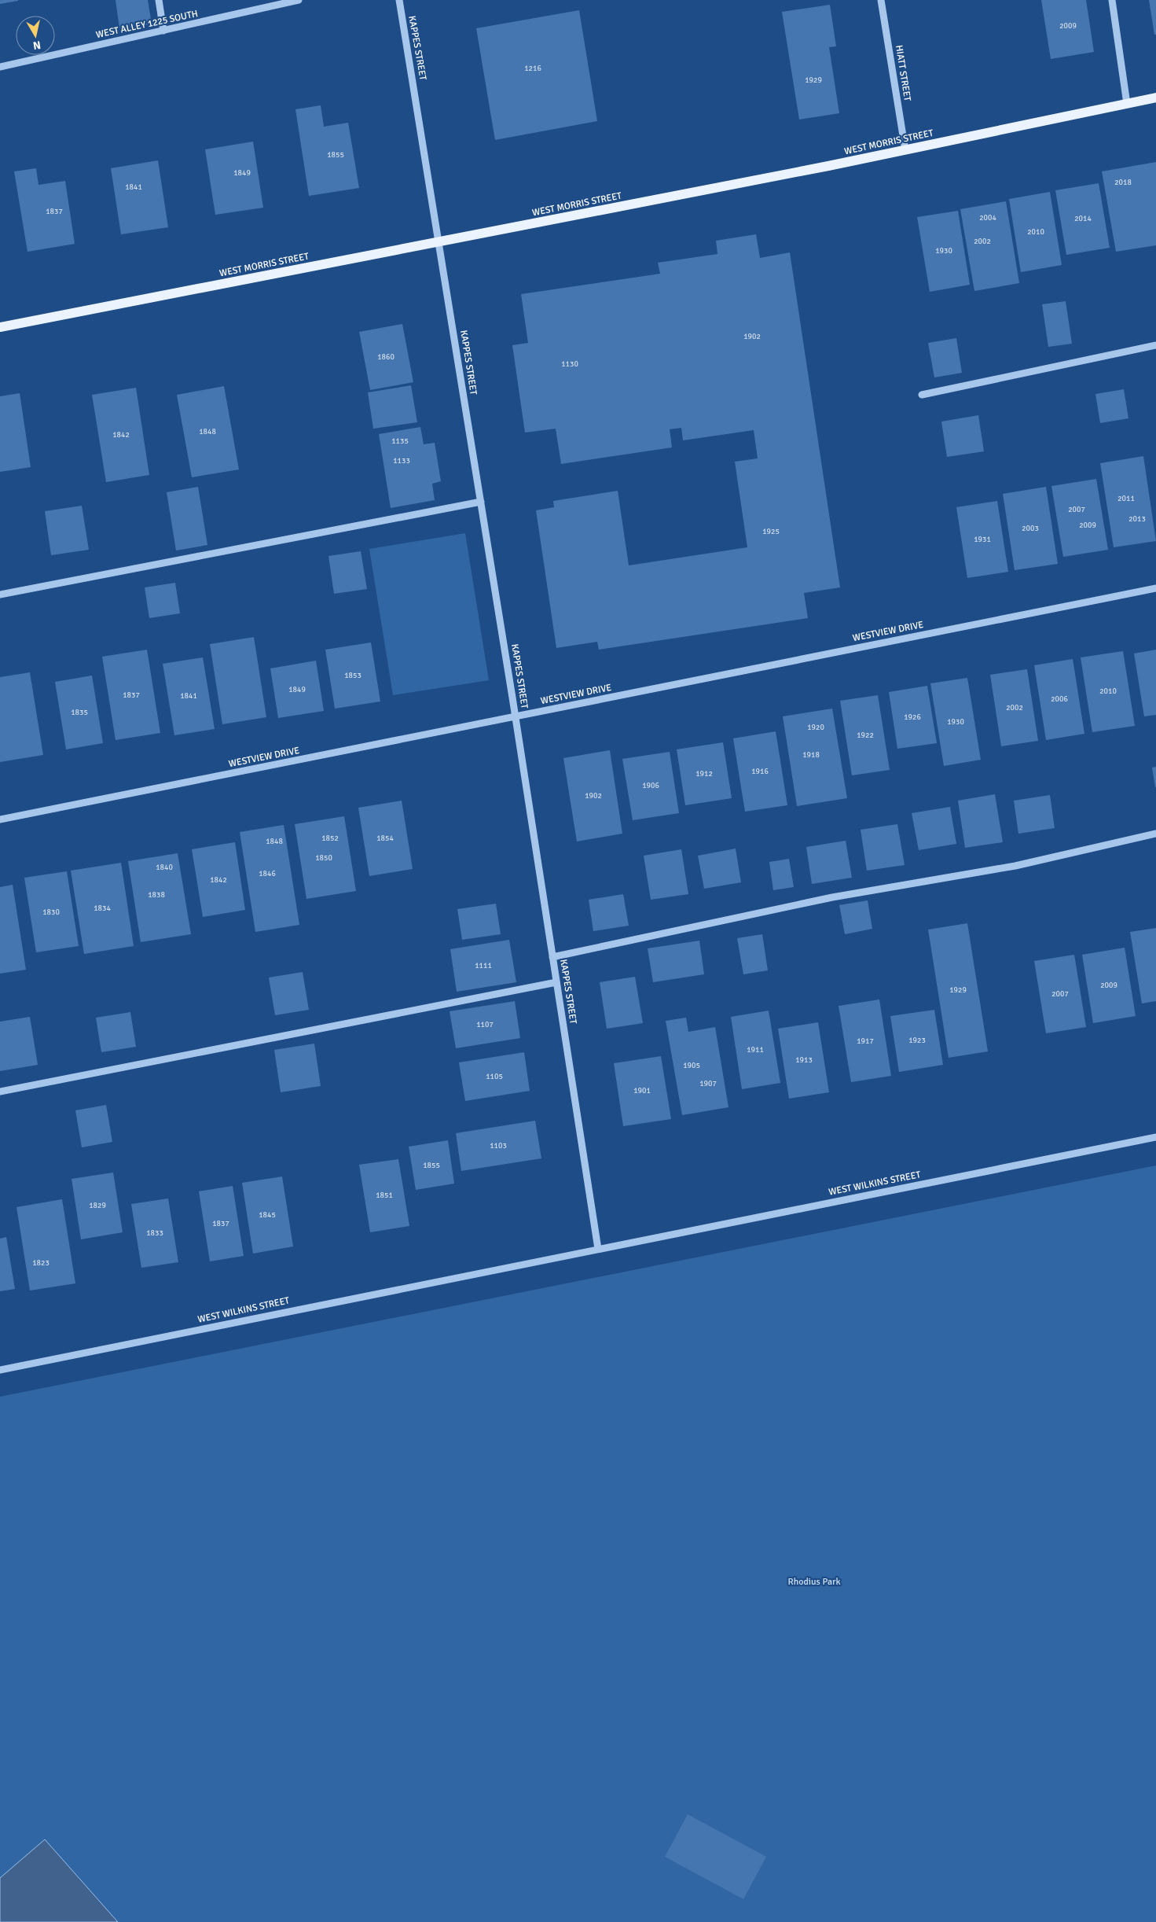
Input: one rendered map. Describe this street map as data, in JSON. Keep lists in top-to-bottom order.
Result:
{
  "streets": {
    "main road": ["WEST MORRIS STREET"],
    "street": [
      "WEST ALLEY 1225 SOUTH",
      "KAPPES STREET",
      "HIATT STREET",
      "WESTVIEW DRIVE",
      "WEST WILKINS STREET"
    ]
  },
  "crossings": [
    ["KAPPES STREET", "WEST MORRIS STREET"],
    ["KAPPES STREET", "WESTVIEW DRIVE"],
    ["KAPPES STREET", "WEST WILKINS STREET"],
    ["HIATT STREET", "WEST MORRIS STREET"]
  ],
  "parks": ["Rhodius Park"],
  "house_numbers": [
    "2009",
    "1216",
    "1929",
    "1855",
    "1849",
    "2018",
    "1841",
    "1837",
    "2004",
    "2014",
    "2010",
    "2002",
    "1930",
    "1902",
    "1860",
    "1130",
    "1848",
    "1842",
    "1135",
    "1133",
    "2011",
    "2007",
    "2013",
    "2009",
    "2003",
    "1925",
    "1931",
    "1853",
    "1849",
    "2010",
    "1837",
    "1841",
    "2006",
    "2002",
    "1835",
    "1926",
    "1930",
    "1920",
    "1922",
    "1918",
    "1916",
    "1912",
    "1906",
    "1902",
    "1852",
    "1854",
    "1848",
    "1850",
    "1840",
    "1846",
    "1842",
    "1838",
    "1834",
    "1830",
    "1111",
    "2009",
    "1929",
    "2007",
    "1107",
    "1923",
    "1917",
    "1911",
    "1913",
    "1905",
    "1105",
    "1907",
    "1901",
    "1103",
    "1855",
    "1851",
    "1829",
    "1845",
    "1837",
    "1833",
    "1823"
  ],
  "north": "bottom"
}
